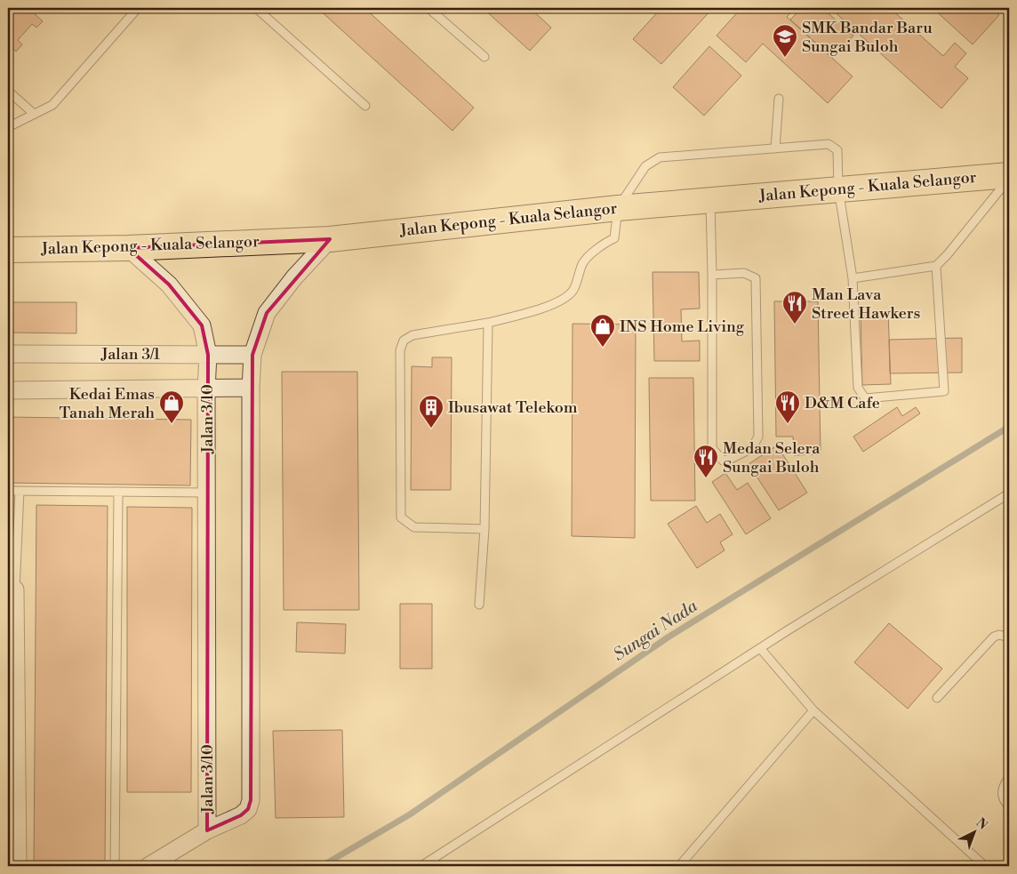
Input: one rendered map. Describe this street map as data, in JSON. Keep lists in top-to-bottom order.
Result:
{
  "streets": {
    "highway": ["Jalan Kepong - Kuala Selangor"],
    "street": ["Jalan 3/1", "Jalan 3/10"]
  },
  "crossings": [
    ["Jalan Kepong - Kuala Selangor", "Jalan 3/10"],
    ["Jalan 3/1", "Jalan 3/10"]
  ],
  "water": ["Sungai Nada"],
  "places": {
    "school or university": ["SMK Bandar Baru Sungai Buloh"],
    "restaurant": ["Man Lava Street Hawkers", "D&M Cafe", "Medan Selera Sungai Buloh"],
    "shop": ["INS Home Living", "Kedai Emas Tanah Merah"],
    "building": ["Ibusawat Telekom"]
  },
  "north": "top right"
}
